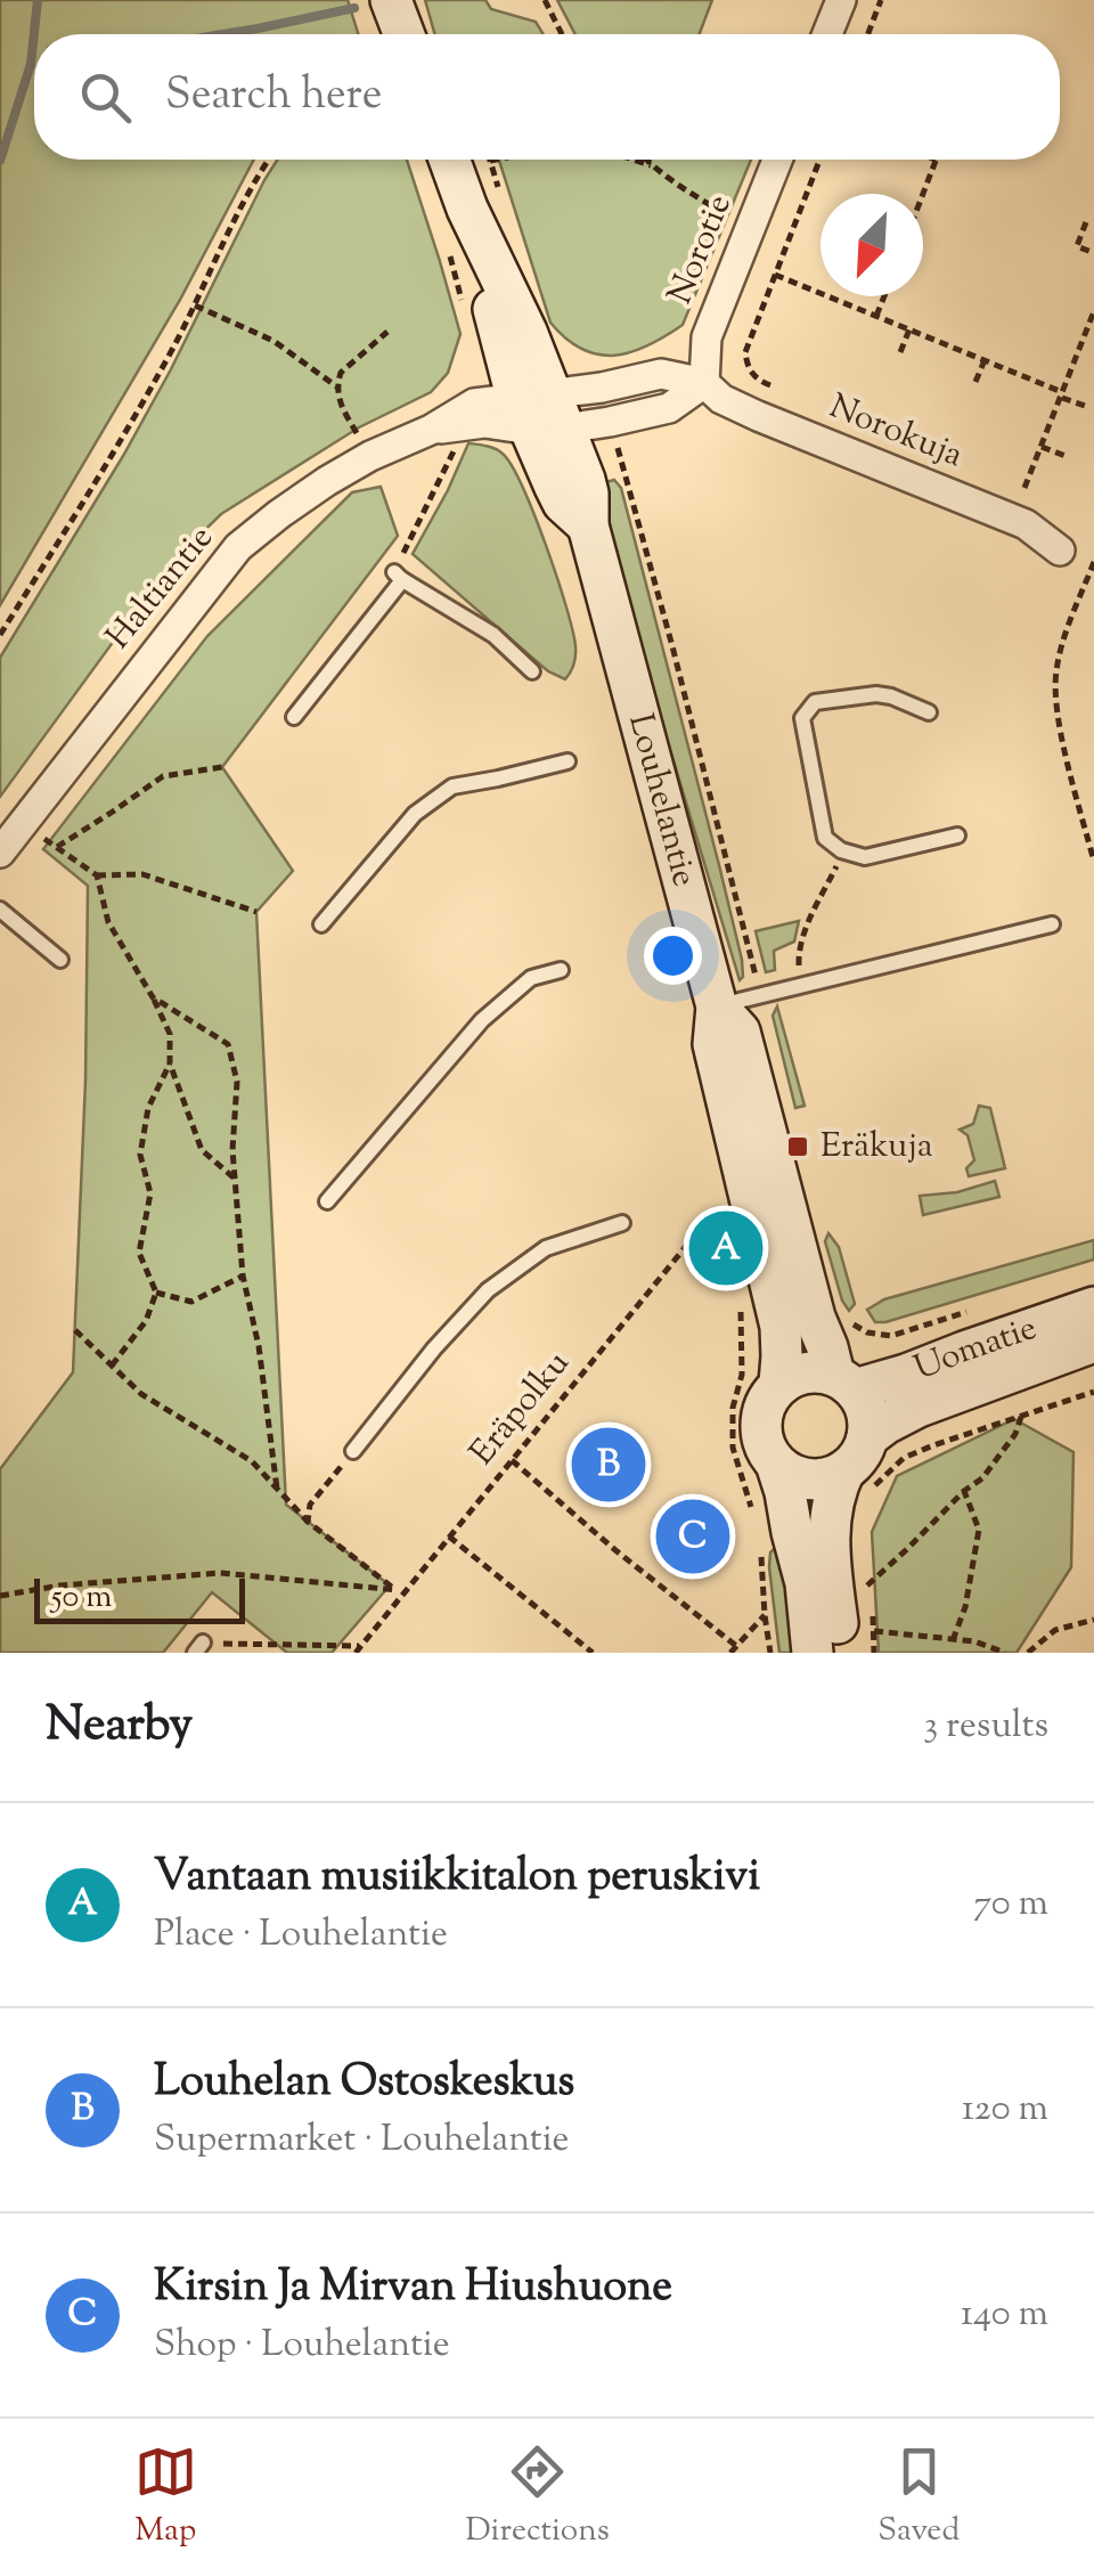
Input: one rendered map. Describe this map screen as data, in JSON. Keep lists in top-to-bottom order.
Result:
{
  "streets": {
    "main road": ["Louhelantie", "Uomatie"],
    "street": ["Norotie", "Norokuja", "Haltiantie"],
    "path": ["Eräpolku"]
  },
  "crossings": [
    ["Norotie", "Norokuja"],
    ["Norokuja", "Haltiantie"],
    ["Norokuja", "Louhelantie"],
    ["Haltiantie", "Louhelantie"],
    ["Louhelantie", "Uomatie"]
  ],
  "places": {
    "transit": ["Eräkuja"]
  },
  "scale_bar": "50 m",
  "north": "bottom left",
  "page": {
    "search": "Search here",
    "pins": ["A", "B", "C"],
    "scale": "50 m",
    "heading": ["Nearby", "3 results"],
    "list": [
      {
        "mark": "A",
        "name": "Vantaan musiikkitalon peruskivi",
        "note": "Place · Louhelantie",
        "value": "70 m"
      },
      {
        "mark": "B",
        "name": "Louhelan Ostoskeskus",
        "note": "Supermarket · Louhelantie",
        "value": "120 m"
      },
      {
        "mark": "C",
        "name": "Kirsin Ja Mirvan Hiushuone",
        "note": "Shop · Louhelantie",
        "value": "140 m"
      }
    ],
    "nav": ["Map", "Directions", "Saved"]
  }
}
